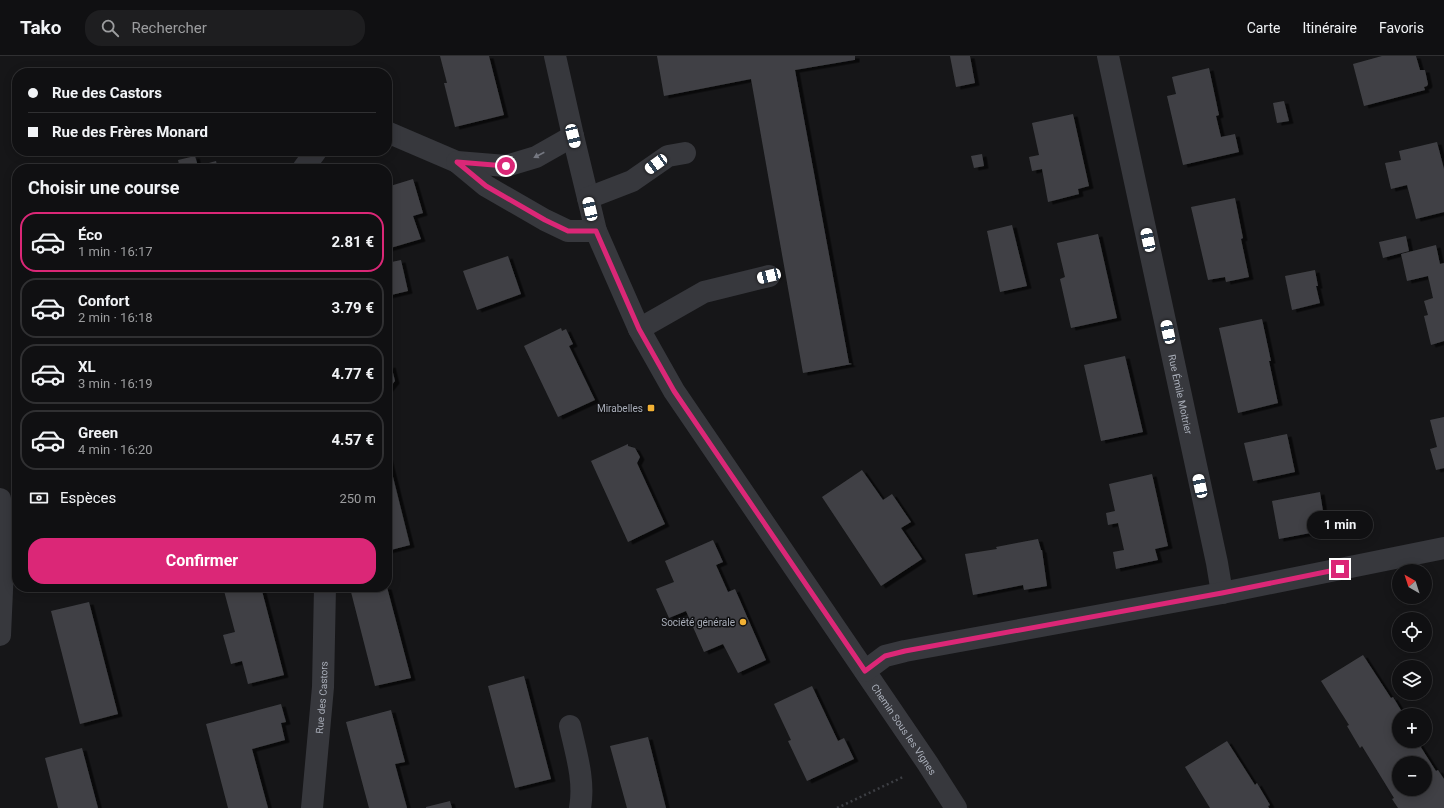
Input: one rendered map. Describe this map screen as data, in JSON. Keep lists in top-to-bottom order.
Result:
{
  "streets": {
    "street": ["Rue Émile Moitrier", "Rue des Castors", "Chemin Sous les Vignes"]
  },
  "places": {
    "transit": ["Mirabelles"],
    "other": ["Société générale"]
  },
  "north": "top left",
  "page": {
    "header": "Tako",
    "search": "Rechercher",
    "nav": ["Carte", "Itinéraire", "Favoris"],
    "banner": ["Rue des Castors", "Rue des Frères Monard"],
    "heading": "Choisir une course",
    "list": [
      {
        "name": "Éco",
        "note": "1 min · 16:17",
        "value": "2.81 €"
      },
      {
        "name": "Confort",
        "note": "2 min · 16:18",
        "value": "3.79 €"
      },
      {
        "name": "XL",
        "note": "3 min · 16:19",
        "value": "4.77 €"
      },
      {
        "name": "Green",
        "note": "4 min · 16:20",
        "value": "4.57 €"
      }
    ],
    "pay": ["Espèces", "250 m"],
    "bubble": "1 min",
    "buttons": "Confirmer",
    "map_buttons": ["+", "−"]
  }
}
